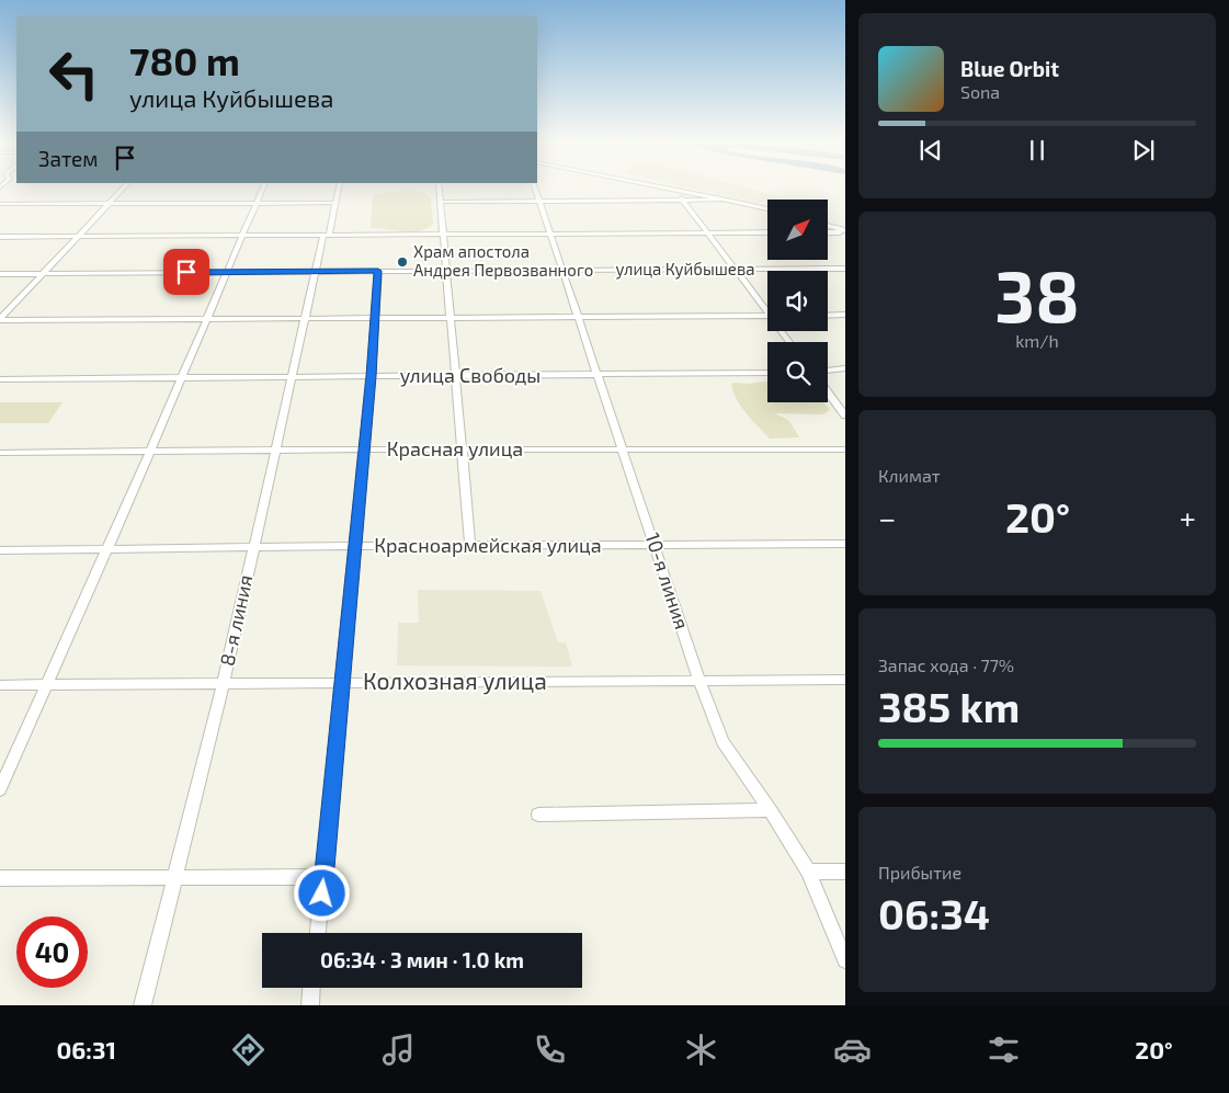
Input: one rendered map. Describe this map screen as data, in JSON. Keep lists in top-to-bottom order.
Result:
{
  "streets": {
    "street": [
      "улица Куйбышева",
      "улица Свободы",
      "Красная улица",
      "Красноармейская улица",
      "10-я линия",
      "8-я линия",
      "Колхозная улица"
    ]
  },
  "crossings": [
    ["улица Куйбышева", "10-я линия"],
    ["улица Куйбышева", "8-я линия"],
    ["улица Свободы", "10-я линия"],
    ["улица Свободы", "8-я линия"],
    ["Красная улица", "10-я линия"],
    ["Красная улица", "8-я линия"],
    ["Красноармейская улица", "10-я линия"],
    ["Красноармейская улица", "8-я линия"],
    ["10-я линия", "Колхозная улица"],
    ["8-я линия", "Колхозная улица"]
  ],
  "places": ["Храм апостола Андрея Первозванного"],
  "north": "top right",
  "page": {
    "turn": ["780 m", "улица Куйбышева"],
    "song": ["Blue Orbit", "Sona"],
    "then": "Затем",
    "tile": [
      ["38", "km/h"],
      "Климат",
      ["Запас хода · 77%", "385 km"],
      ["Прибытие", "06:34"]
    ],
    "heat": ["−", "20°", "+"],
    "limit": "40",
    "trip": "06:34 · 3 мин · 1.0 km",
    "tabs": ["06:31", "20°"]
  }
}
